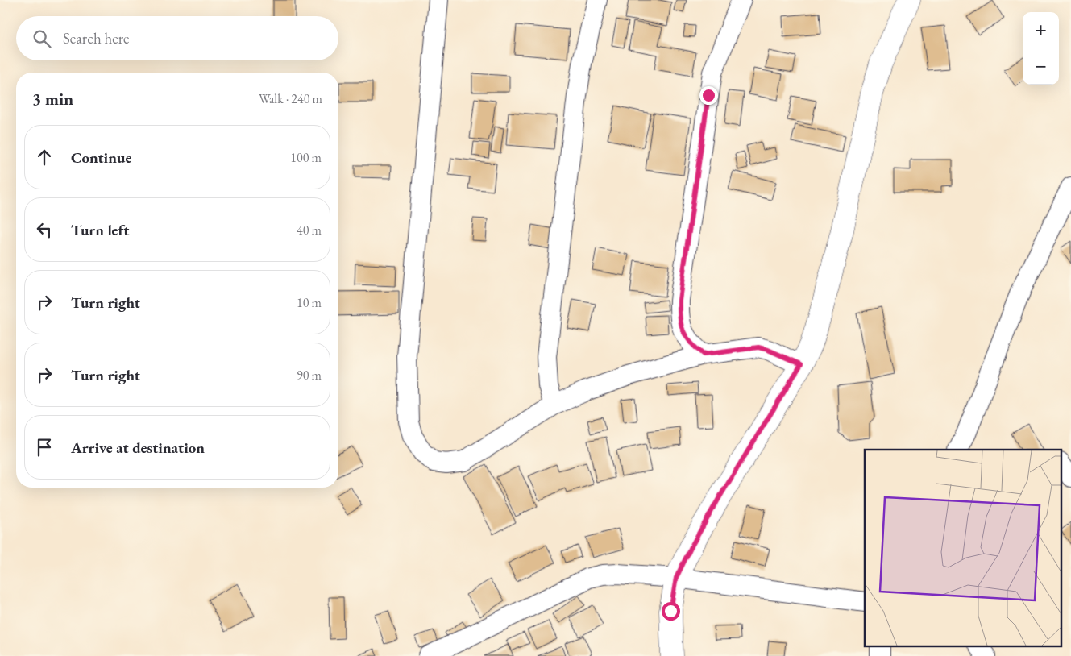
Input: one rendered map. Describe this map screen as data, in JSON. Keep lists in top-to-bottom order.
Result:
{
  "page": {
    "map_buttons": ["+", "−"],
    "search": "Search here",
    "heading": ["3 min", "Walk · 240 m"],
    "list": [
      ["Continue", "100 m"],
      ["Turn left", "40 m"],
      ["Turn right", "10 m"],
      ["Turn right", "90 m"],
      "Arrive at destination"
    ]
  }
}
